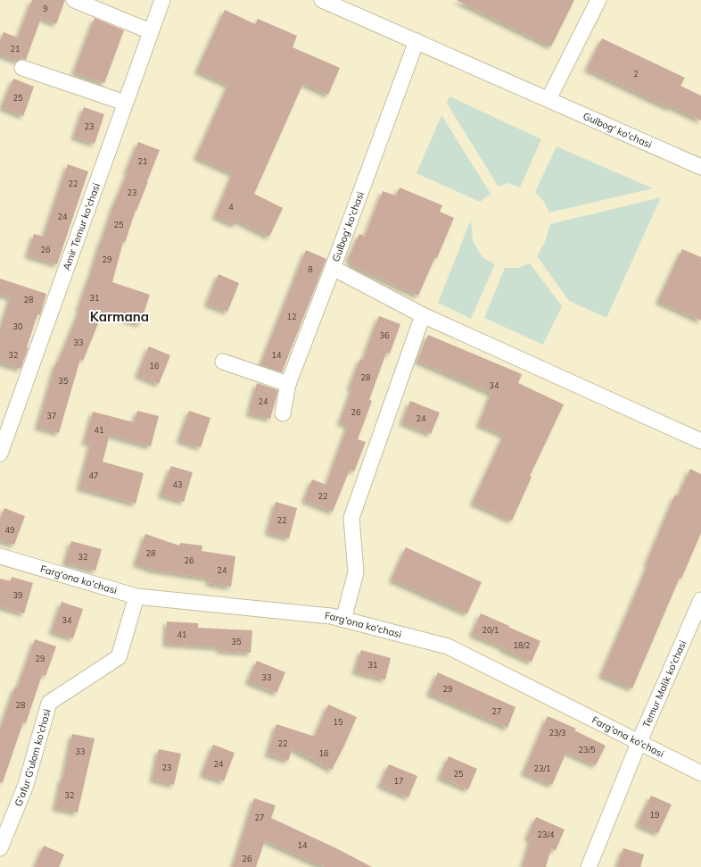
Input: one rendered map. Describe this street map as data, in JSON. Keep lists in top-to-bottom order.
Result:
{
  "streets": {
    "street": [
      "Gulbog' ko'chasi",
      "Amir Temur ko'chasi",
      "Farg'ona ko'chasi",
      "Temur Malik ko'chasi",
      "G'afur G'ulom ko'chasi"
    ]
  },
  "crossings": [
    ["Farg'ona ko'chasi", "Temur Malik ko'chasi"],
    ["Farg'ona ko'chasi", "G'afur G'ulom ko'chasi"]
  ],
  "districts": ["Karmana"],
  "house_numbers": [
    "9",
    "21",
    "2",
    "25",
    "23",
    "21",
    "22",
    "23",
    "4",
    "24",
    "25",
    "26",
    "29",
    "8",
    "31",
    "28",
    "12",
    "30",
    "36",
    "33",
    "32",
    "14",
    "16",
    "28",
    "35",
    "34",
    "24",
    "26",
    "37",
    "24",
    "41",
    "47",
    "43",
    "22",
    "22",
    "49",
    "28",
    "32",
    "26",
    "24",
    "39",
    "34",
    "20/1",
    "41",
    "35",
    "18/2",
    "29",
    "31",
    "33",
    "29",
    "28",
    "27",
    "15",
    "23/3",
    "22",
    "23/5",
    "33",
    "16",
    "24",
    "23",
    "23/1",
    "25",
    "17",
    "32",
    "19",
    "27",
    "23/4",
    "14",
    "26"
  ]
}
